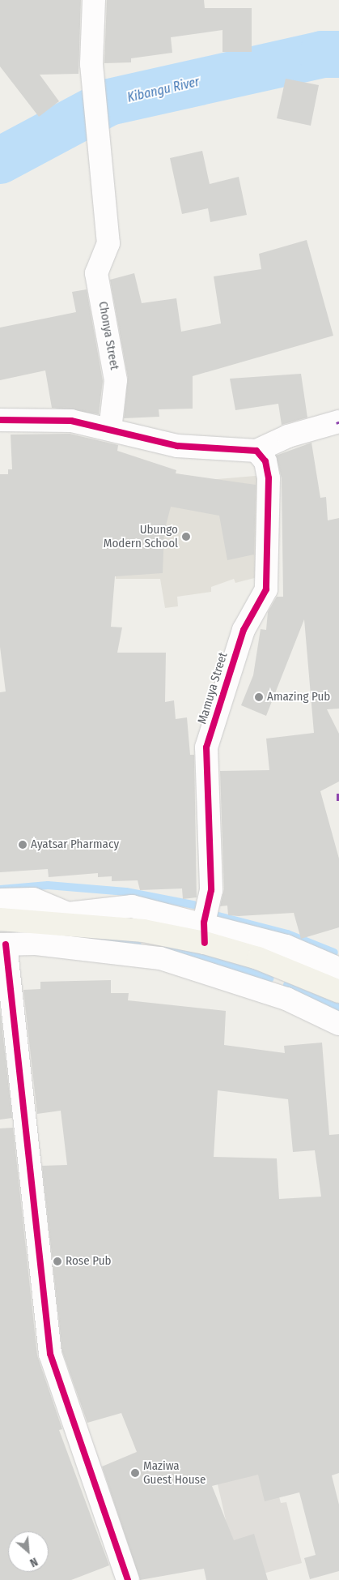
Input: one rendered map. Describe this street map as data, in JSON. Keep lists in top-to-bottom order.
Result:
{
  "streets": {
    "street": ["Chonya Street", "Mamuya Street"]
  },
  "water": ["Kibangu River"],
  "places": [
    "Ubungo Modern School",
    "Amazing Pub",
    "Ayatsar Pharmacy",
    "Rose Pub",
    "Maziwa Guest House"
  ],
  "north": "bottom right"
}
